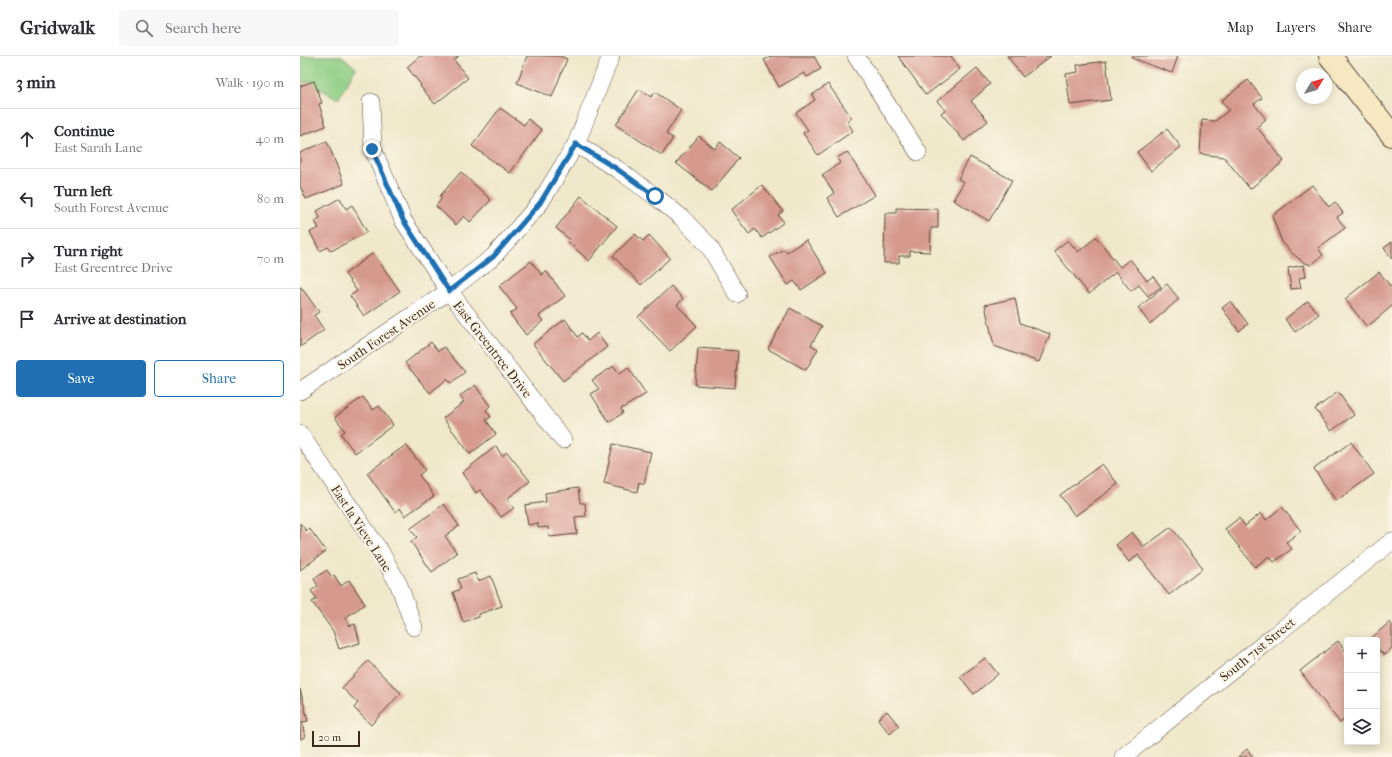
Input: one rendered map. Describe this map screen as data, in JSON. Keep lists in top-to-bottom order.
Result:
{
  "streets": {
    "street": [
      "South Forest Avenue",
      "East Greentree Drive",
      "East la Vieve Lane",
      "South 71st Street"
    ]
  },
  "crossings": [
    ["South Forest Avenue", "East Greentree Drive"]
  ],
  "scale_bar": "20 m",
  "north": "top right",
  "page": {
    "header": "Gridwalk",
    "search": "Search here",
    "nav": ["Map", "Layers", "Share"],
    "heading": ["3 min", "Walk · 190 m"],
    "list": [
      ["Continue", "East Sarah Lane", "40 m"],
      ["Turn left", "South Forest Avenue", "80 m"],
      ["Turn right", "East Greentree Drive", "70 m"],
      "Arrive at destination"
    ],
    "buttons": ["Save", "Share"],
    "map_buttons": ["+", "−"],
    "scale": "20 m"
  }
}
